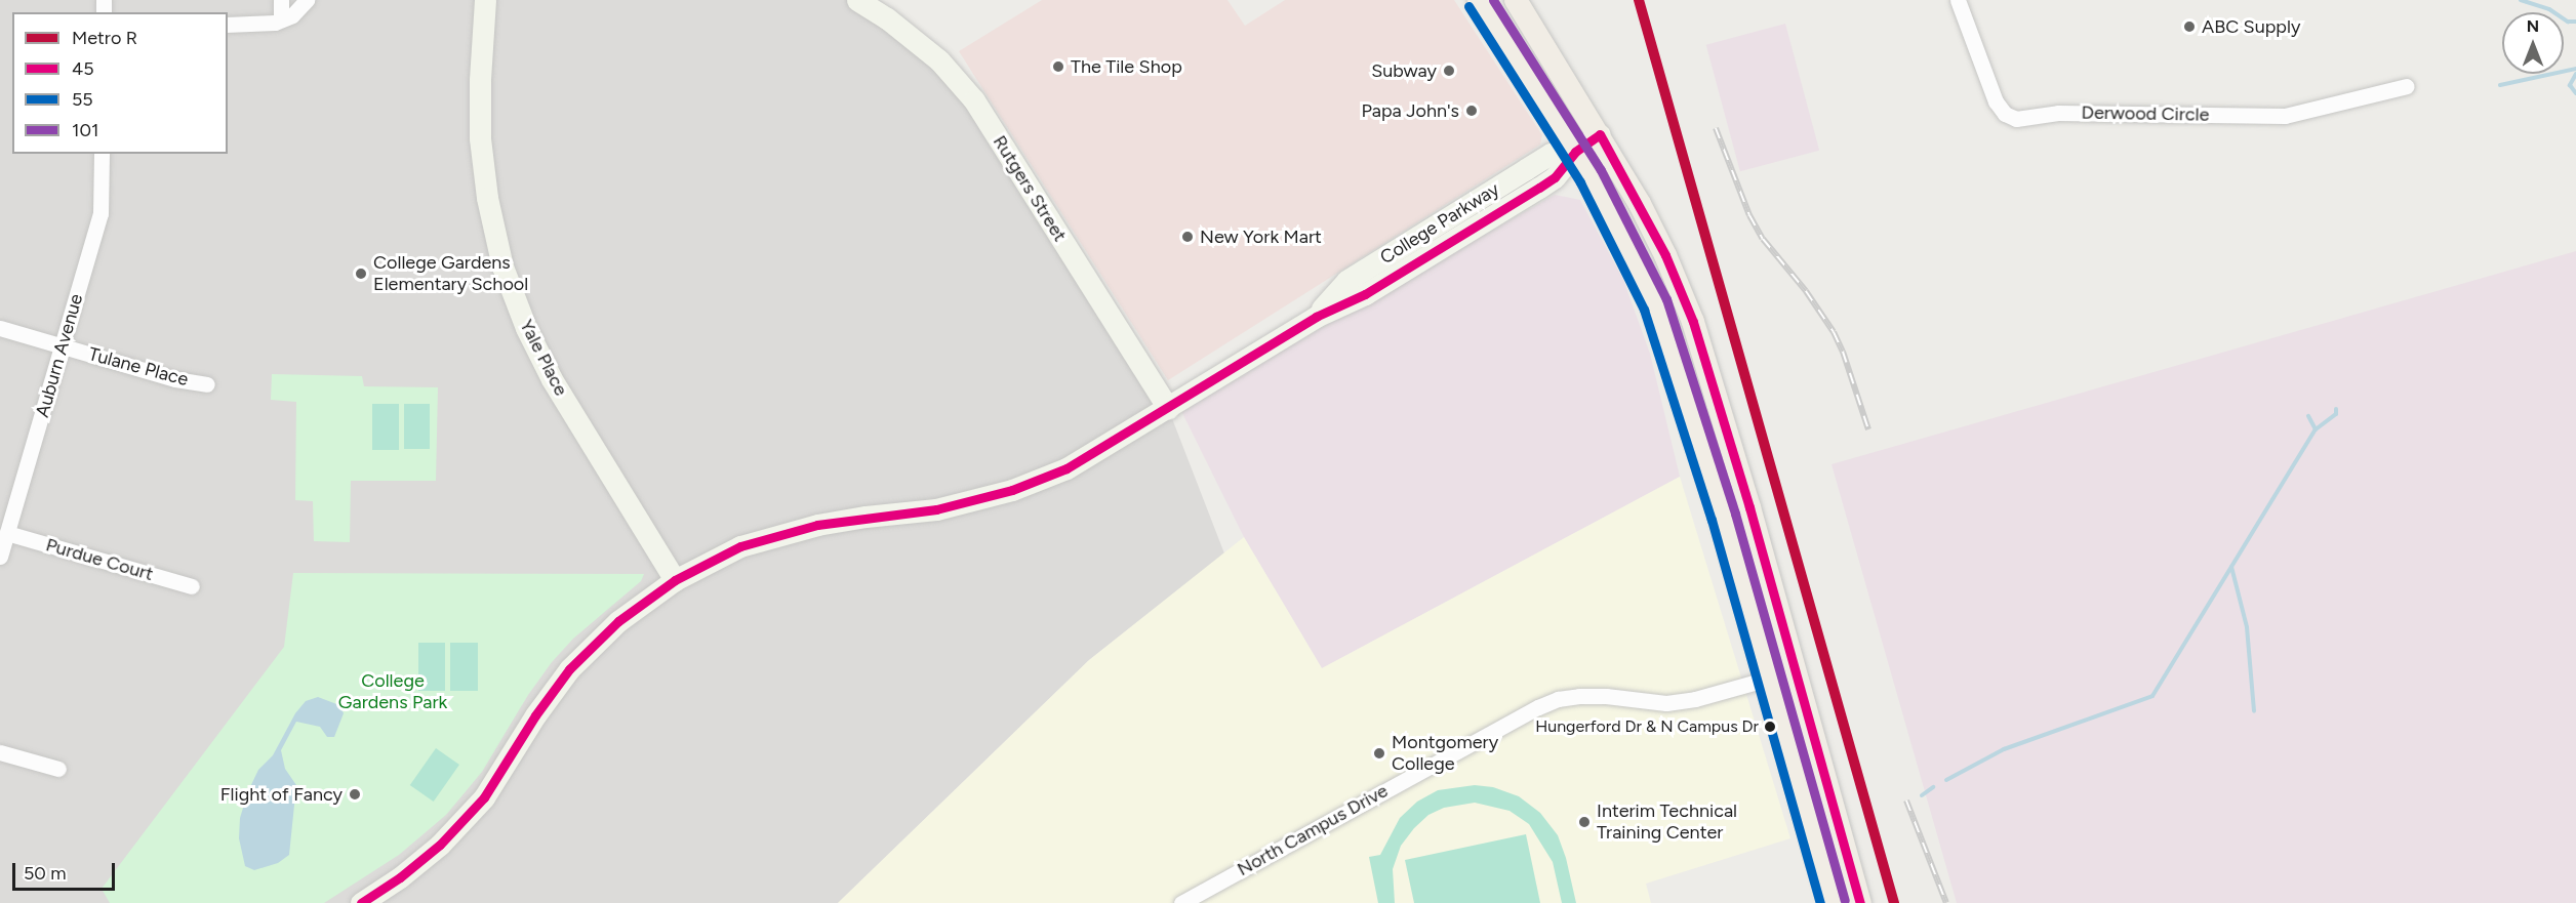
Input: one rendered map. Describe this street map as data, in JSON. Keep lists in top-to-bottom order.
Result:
{
  "streets": {
    "street": [
      "Derwood Circle",
      "Rutgers Street",
      "College Parkway",
      "Auburn Avenue",
      "Yale Place",
      "Tulane Place",
      "Purdue Court",
      "North Campus Drive"
    ]
  },
  "crossings": [
    ["Rutgers Street", "College Parkway"],
    ["College Parkway", "Yale Place"],
    ["Auburn Avenue", "Tulane Place"],
    ["Auburn Avenue", "Purdue Court"]
  ],
  "parks": ["College Gardens Park"],
  "places": [
    "ABC Supply",
    "The Tile Shop",
    "Subway",
    "Papa John's",
    "New York Mart",
    "College Gardens Elementary School",
    "Hungerford Dr & N Campus Dr",
    "Montgomery College",
    "Flight of Fancy",
    "Interim Technical Training Center"
  ],
  "lines": [
    "metro line R",
    "transit line 101",
    "transit line 55",
    "transit line 45"
  ],
  "legend": [
    "Metro R",
    "45",
    "55",
    "101"
  ],
  "scale_bar": "50 m",
  "north": "top"
}
